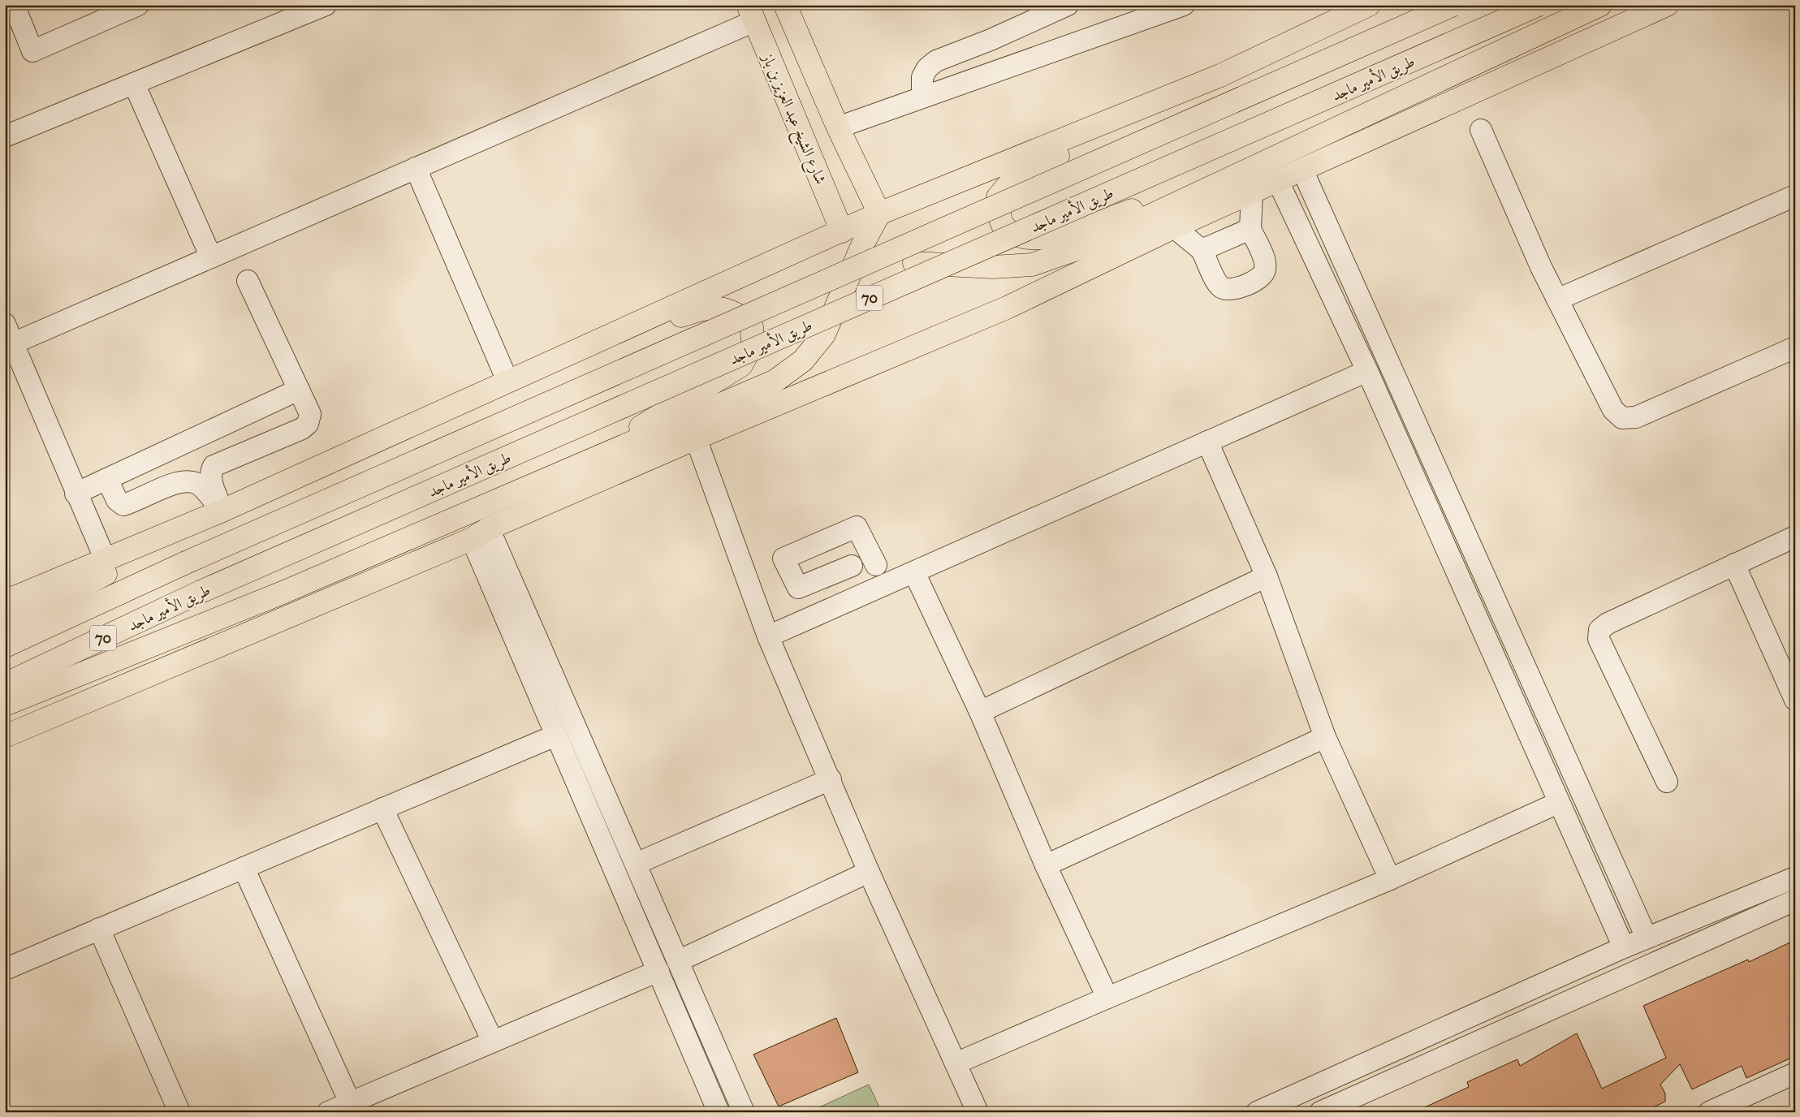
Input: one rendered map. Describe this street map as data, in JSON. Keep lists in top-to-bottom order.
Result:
{
  "streets": {
    "main road": ["طريق الأمير ماجد", "شارع الشيخ عبد العزيز بن باز", "70"]
  }
}
